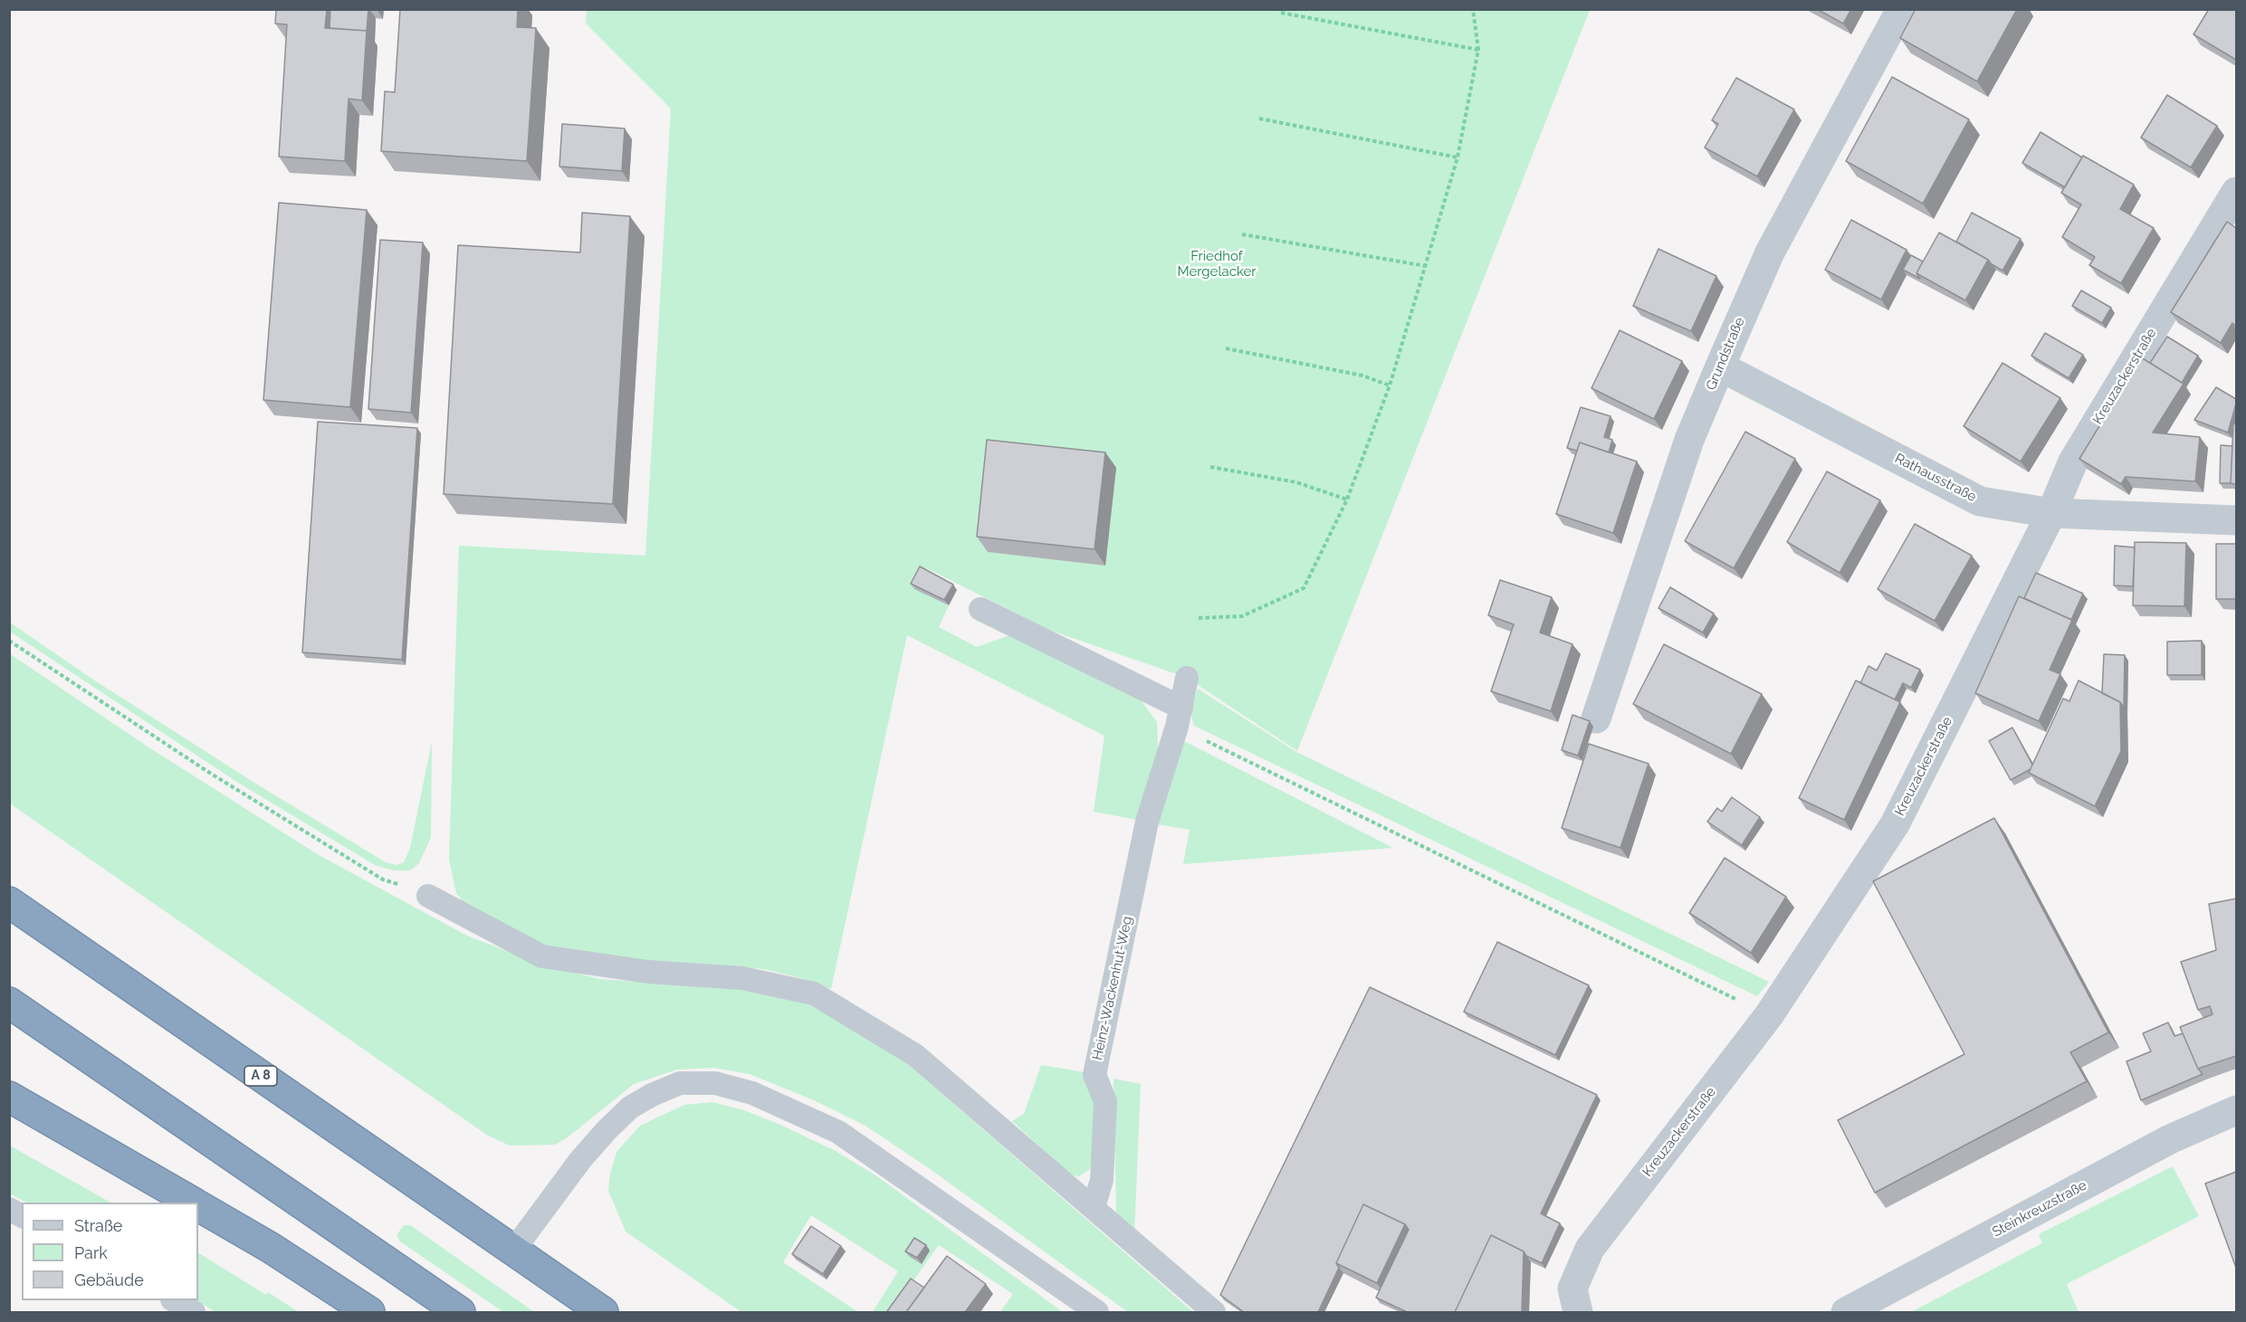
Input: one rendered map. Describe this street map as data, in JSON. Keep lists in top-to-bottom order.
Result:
{
  "streets": {
    "highway": ["A 8"],
    "street": [
      "Grundstraße",
      "Kreuzackerstraße",
      "Rathausstraße",
      "Steinkreuzstraße"
    ],
    "lane": ["Heinz-Wackenhut-Weg"]
  },
  "crossings": [
    ["Grundstraße", "Rathausstraße"],
    ["Kreuzackerstraße", "Rathausstraße"]
  ],
  "parks": ["Friedhof Mergelacker"],
  "legend": ["Straße", "Park", "Gebäude"]
}
